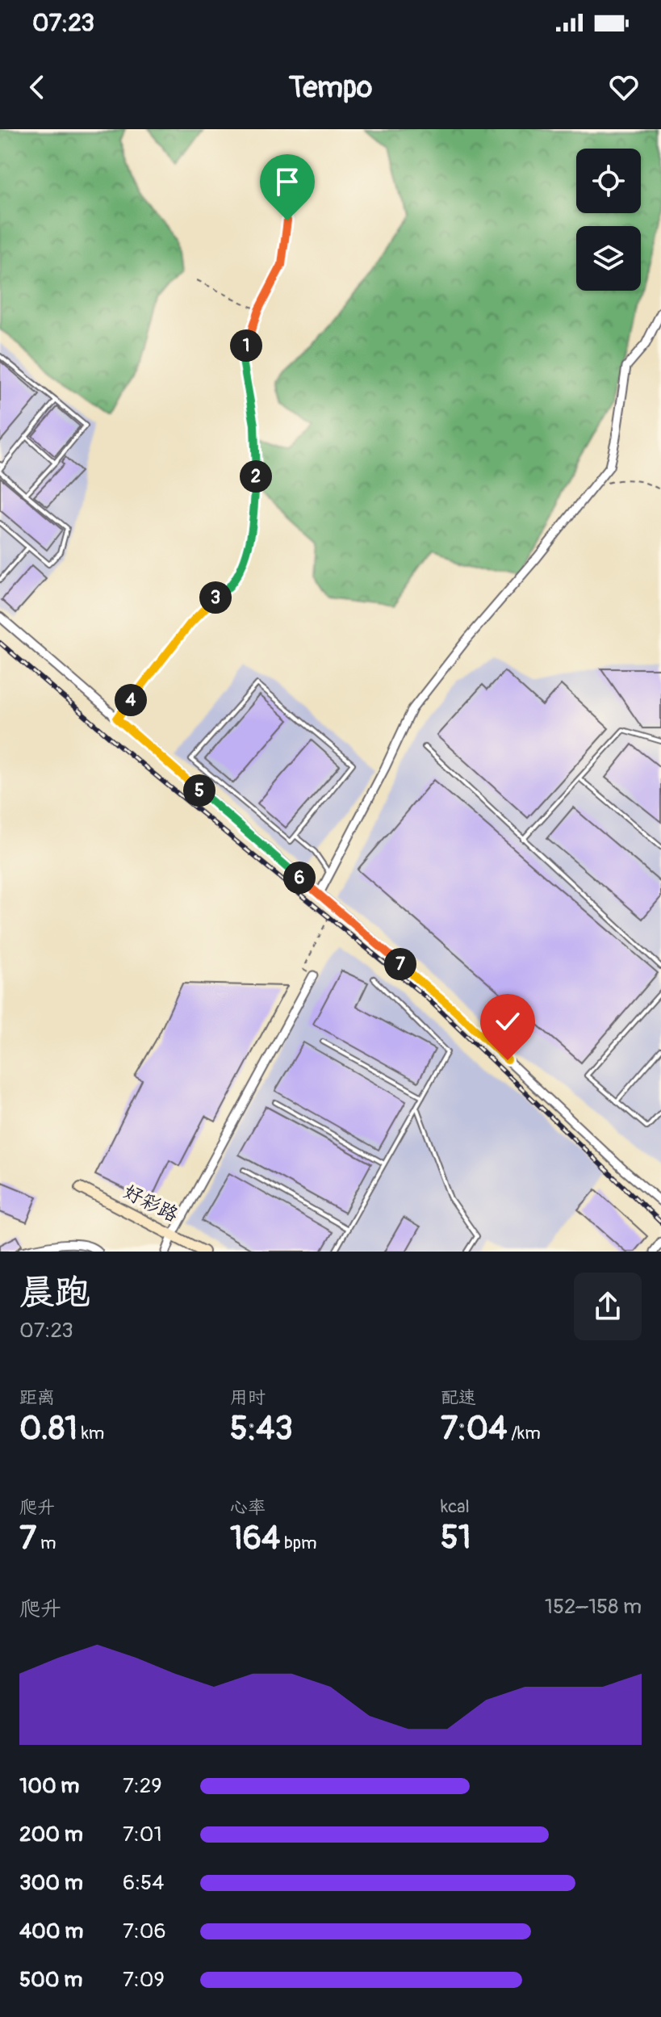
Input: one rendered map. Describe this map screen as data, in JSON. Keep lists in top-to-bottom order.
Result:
{
  "streets": {
    "street": ["好彩路"]
  },
  "page": {
    "status": "07:23",
    "header": "Tempo",
    "pins": [
      "1",
      "2",
      "3",
      "4",
      "5",
      "6",
      "7"
    ],
    "heading": ["晨跑", "07:23"],
    "stats": [
      ["距离", "0.81 km"],
      ["用时", "5:43"],
      ["配速", "7:04 /km"],
      ["爬升", "7 m"],
      ["心率", "164 bpm"],
      ["kcal", "51"]
    ],
    "chart": ["爬升", "152–158 m"],
    "list": [
      {
        "name": "100 m",
        "note": "7:29"
      },
      {
        "name": "200 m",
        "note": "7:01"
      },
      {
        "name": "300 m",
        "note": "6:54"
      },
      {
        "name": "400 m",
        "note": "7:06"
      },
      {
        "name": "500 m",
        "note": "7:09"
      }
    ]
  }
}
